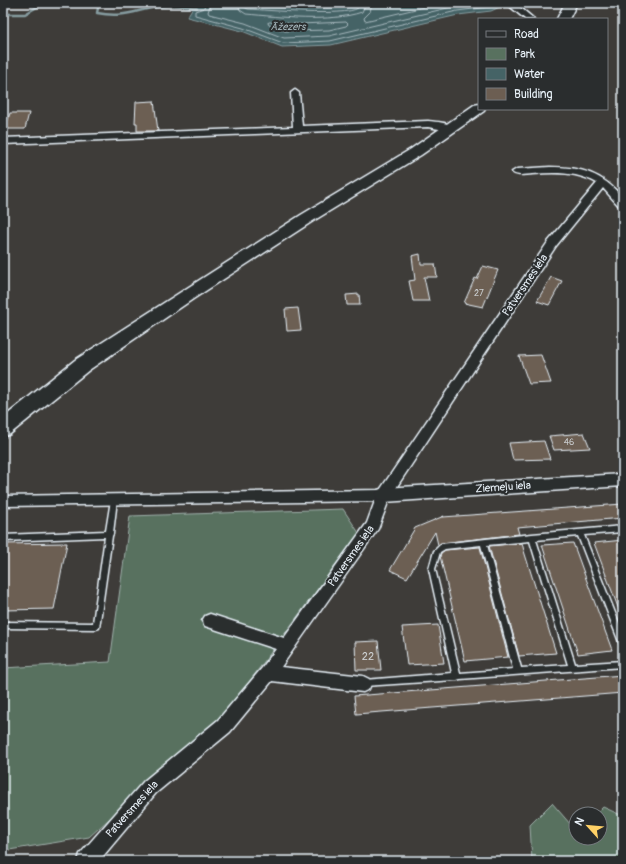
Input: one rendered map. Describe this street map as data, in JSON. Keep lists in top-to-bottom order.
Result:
{
  "streets": {
    "street": ["Patversmes iela", "Ziemeļu iela"]
  },
  "crossings": [
    ["Patversmes iela", "Ziemeļu iela"]
  ],
  "water": ["Āžezers"],
  "house_numbers": ["27", "46", "22"],
  "legend": [
    "Road",
    "Park",
    "Water",
    "Building"
  ],
  "north": "top left"
}
